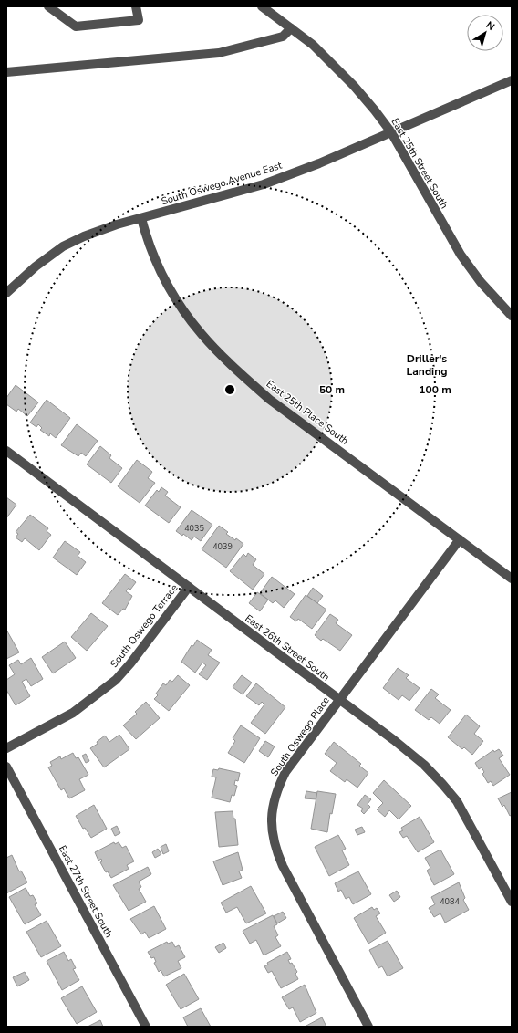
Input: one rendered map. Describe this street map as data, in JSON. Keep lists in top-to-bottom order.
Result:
{
  "streets": {
    "street": [
      "East 25th Street South",
      "South Oswego Avenue East",
      "East 25th Place South",
      "South Oswego Terrace",
      "East 26th Street South",
      "South Oswego Place",
      "East 27th Street South"
    ]
  },
  "crossings": [
    ["East 25th Street South", "South Oswego Avenue East"],
    ["South Oswego Avenue East", "East 25th Place South"],
    ["East 25th Place South", "South Oswego Place"],
    ["South Oswego Terrace", "East 26th Street South"],
    ["East 26th Street South", "South Oswego Place"]
  ],
  "districts": ["Driller's Landing"],
  "house_numbers": ["4035", "4039", "4084"],
  "north": "top right",
  "rings": ["50 m", "100 m"]
}
